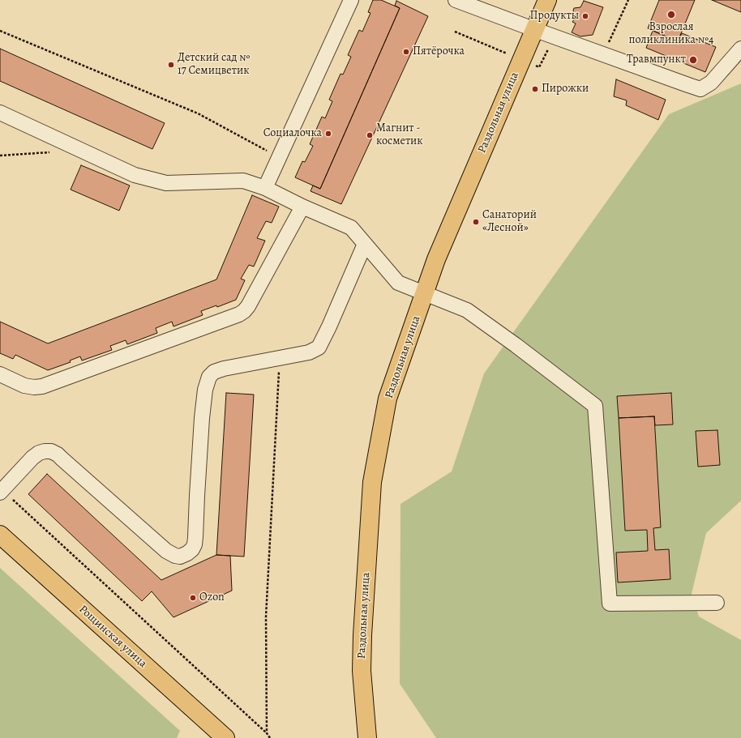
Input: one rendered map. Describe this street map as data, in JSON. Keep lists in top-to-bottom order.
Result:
{
  "streets": {
    "main road": ["Раздольная улица", "Рощинская улица"]
  },
  "places": [
    "Взрослая поликлиника №4",
    "Продукты",
    "Пятёрочка",
    "Травмпункт",
    "Детский сад № 17 Семицветик",
    "Пирожки",
    "Социалочка",
    "Магнит - косметик",
    "Санаторий «Лесной»",
    "Ozon"
  ]
}
